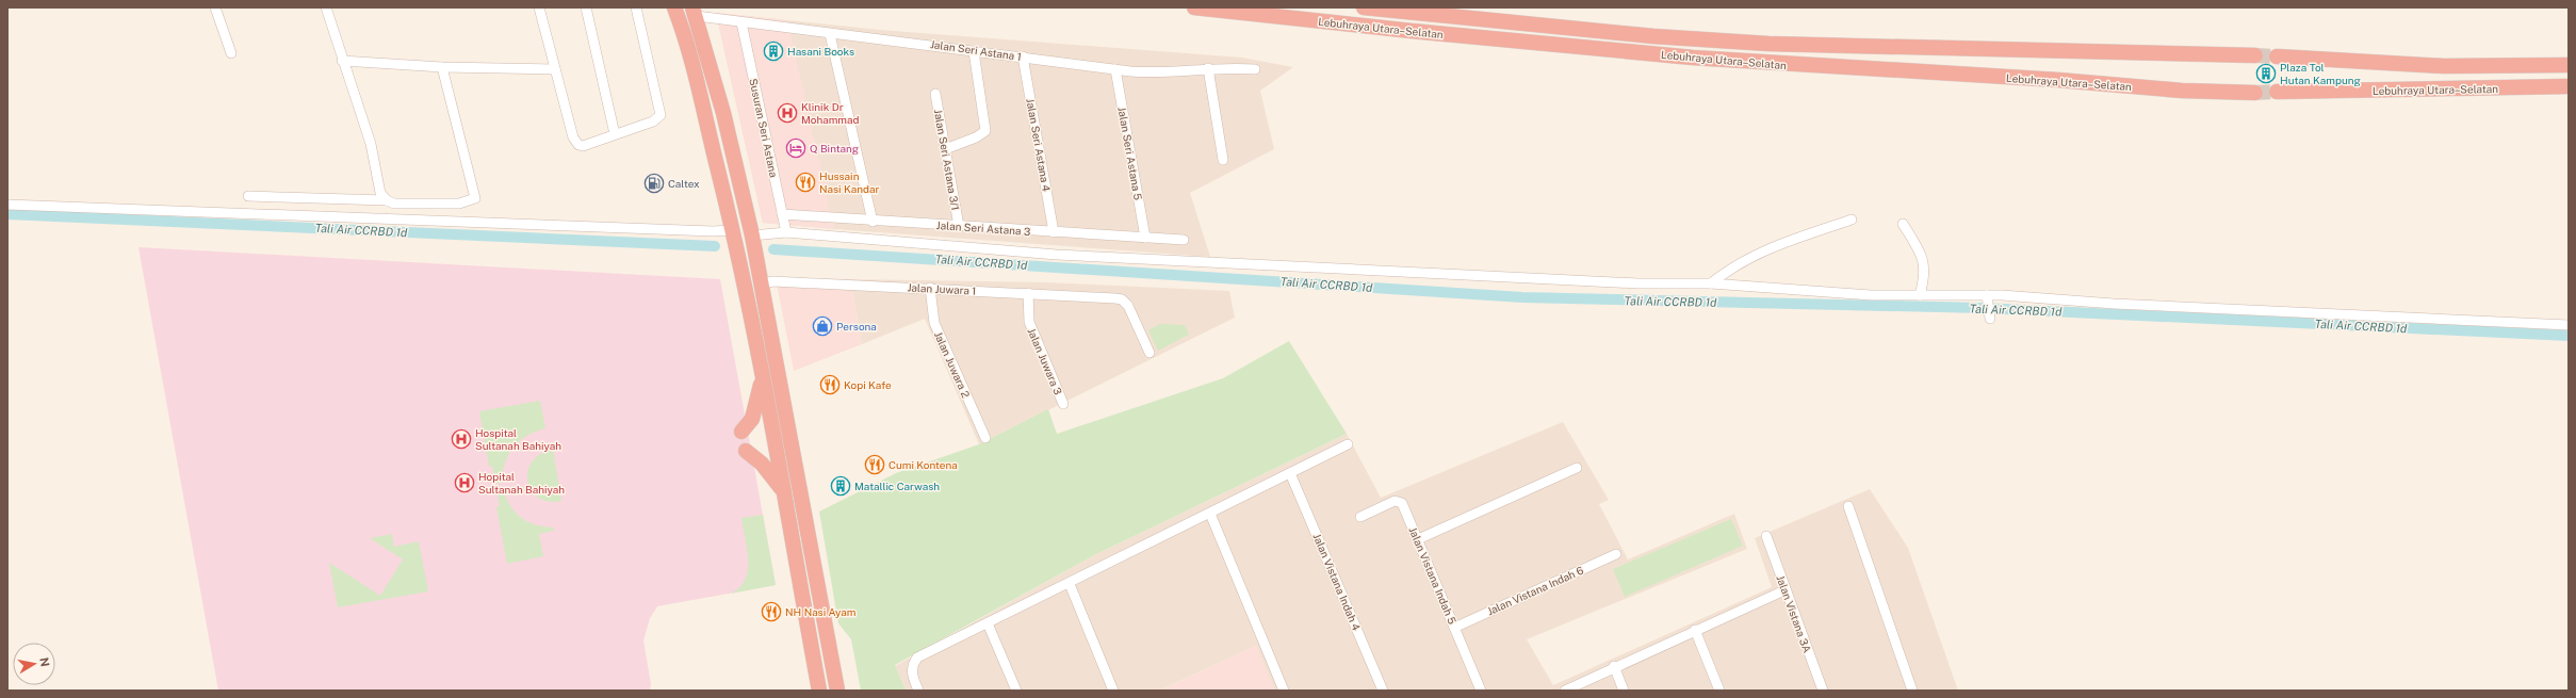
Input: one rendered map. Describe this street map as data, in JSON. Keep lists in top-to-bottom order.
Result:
{
  "streets": {
    "highway": ["Lebuhraya Utara–Selatan"],
    "street": [
      "Jalan Seri Astana 1",
      "Susuran Seri Astana",
      "Jalan Seri Astana 4",
      "Jalan Seri Astana 5",
      "Jalan Seri Astana 3/1",
      "Jalan Seri Astana 3",
      "Jalan Juwara 1",
      "Jalan Juwara 3",
      "Jalan Juwara 2",
      "Jalan Vistana Indah 5",
      "Jalan Vistana Indah 4",
      "Jalan Vistana Indah 6",
      "Jalan Vistana 3A"
    ]
  },
  "crossings": [
    ["Jalan Seri Astana 1", "Susuran Seri Astana"],
    ["Jalan Seri Astana 1", "Jalan Seri Astana 4"],
    ["Jalan Seri Astana 1", "Jalan Seri Astana 5"],
    ["Susuran Seri Astana", "Jalan Seri Astana 3"],
    ["Jalan Seri Astana 4", "Jalan Seri Astana 3"],
    ["Jalan Seri Astana 5", "Jalan Seri Astana 3"],
    ["Jalan Seri Astana 3/1", "Jalan Seri Astana 3"],
    ["Jalan Juwara 1", "Jalan Juwara 3"],
    ["Jalan Juwara 1", "Jalan Juwara 2"],
    ["Jalan Vistana Indah 5", "Jalan Vistana Indah 6"]
  ],
  "water": ["Tali Air CCRBD 1d"],
  "places": {
    "building": ["Hasani Books", "Plaza Tol Hutan Kampung", "Matallic Carwash"],
    "hospital": ["Klinik Dr Mohammad", "Hospital Sultanah Bahiyah", "Hopital Sultanah Bahiyah"],
    "hotel": ["Q Bintang"],
    "restaurant": [
      "Hussain Nasi Kandar",
      "Kopi Kafe",
      "Cumi Kontena",
      "NH Nasi Ayam"
    ],
    "fuel station": ["Caltex"],
    "shop": ["Persona"]
  },
  "north": "right"
}
